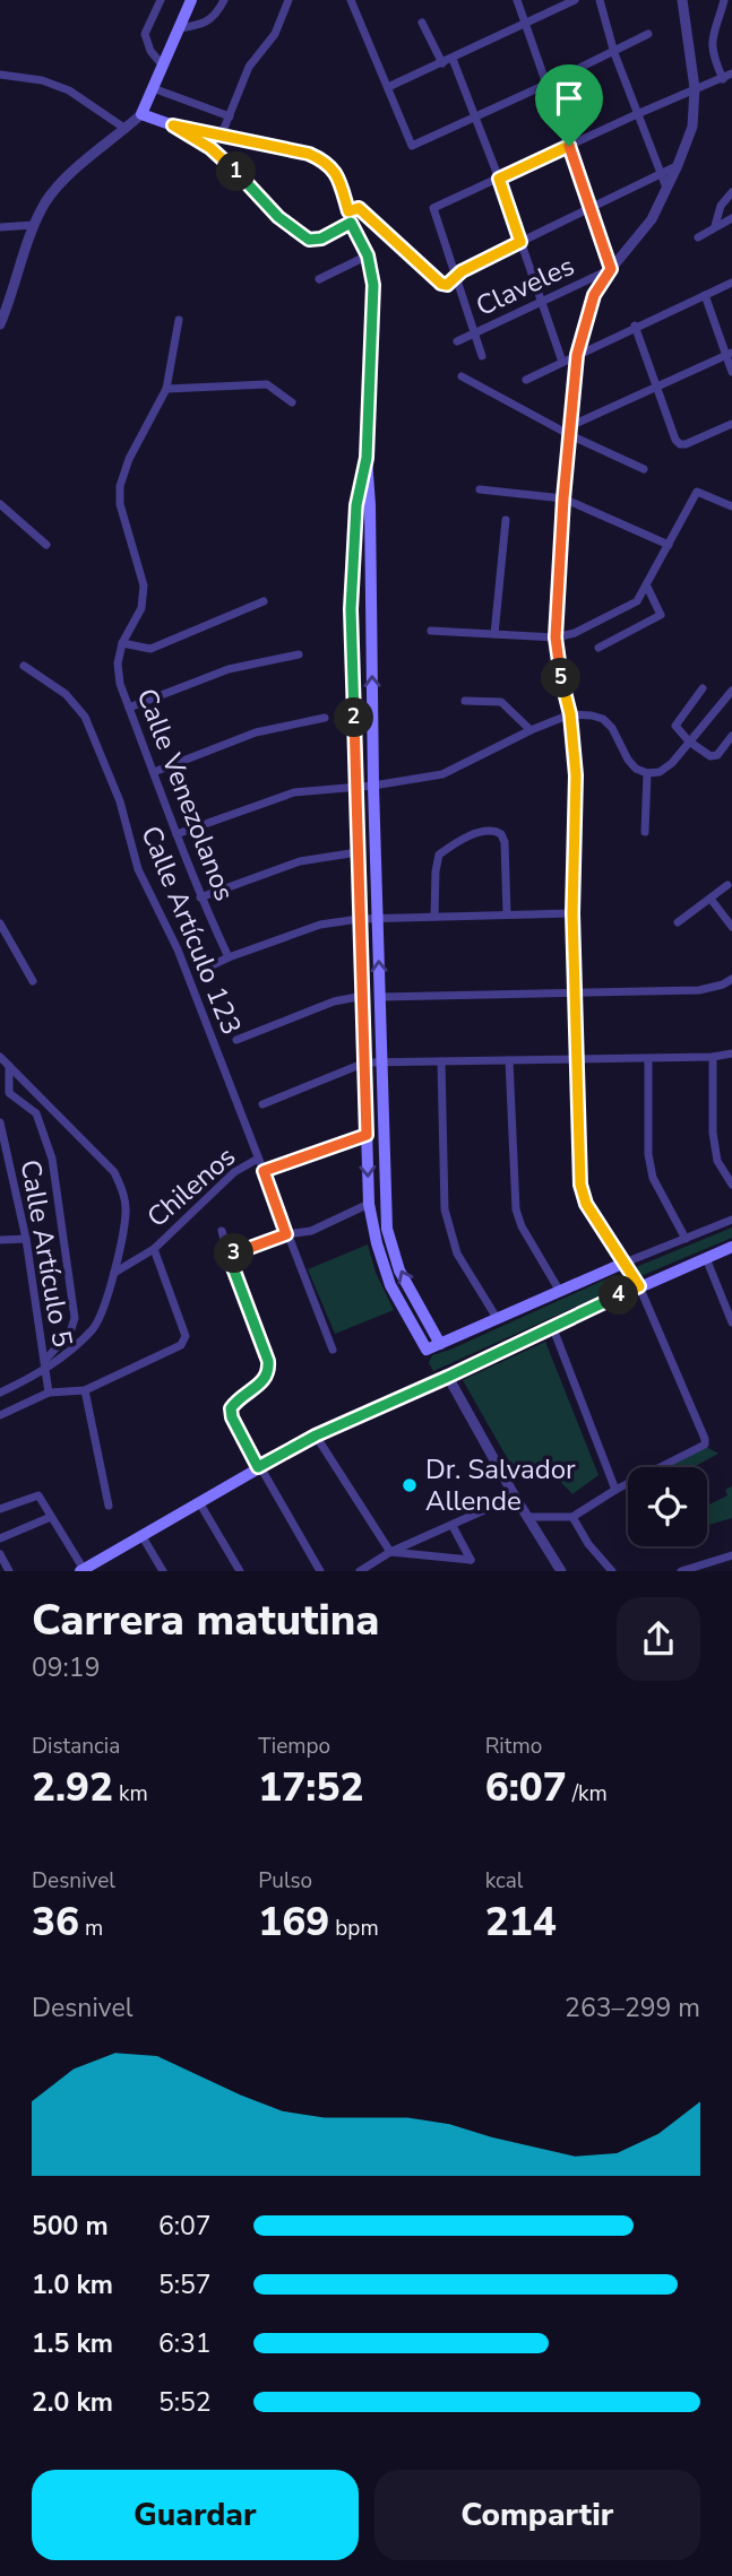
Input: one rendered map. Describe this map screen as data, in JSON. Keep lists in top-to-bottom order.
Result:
{
  "streets": {
    "street": [
      "Claveles",
      "Calle Venezolanos",
      "Calle Artículo 123",
      "Chilenos",
      "Calle Artículo 5"
    ]
  },
  "crossings": [
    ["Calle Artículo 123", "Chilenos"]
  ],
  "places": ["Dr. Salvador Allende"],
  "page": {
    "pins": [
      "1",
      "5",
      "2",
      "3",
      "4"
    ],
    "heading": ["Carrera matutina", "09:19"],
    "stats": [
      ["Distancia", "2.92 km"],
      ["Tiempo", "17:52"],
      ["Ritmo", "6:07 /km"],
      ["Desnivel", "36 m"],
      ["Pulso", "169 bpm"],
      ["kcal", "214"]
    ],
    "chart": ["Desnivel", "263–299 m"],
    "list": [
      {
        "name": "500 m",
        "note": "6:07"
      },
      {
        "name": "1.0 km",
        "note": "5:57"
      },
      {
        "name": "1.5 km",
        "note": "6:31"
      },
      {
        "name": "2.0 km",
        "note": "5:52"
      }
    ],
    "buttons": ["Guardar", "Compartir"]
  }
}
